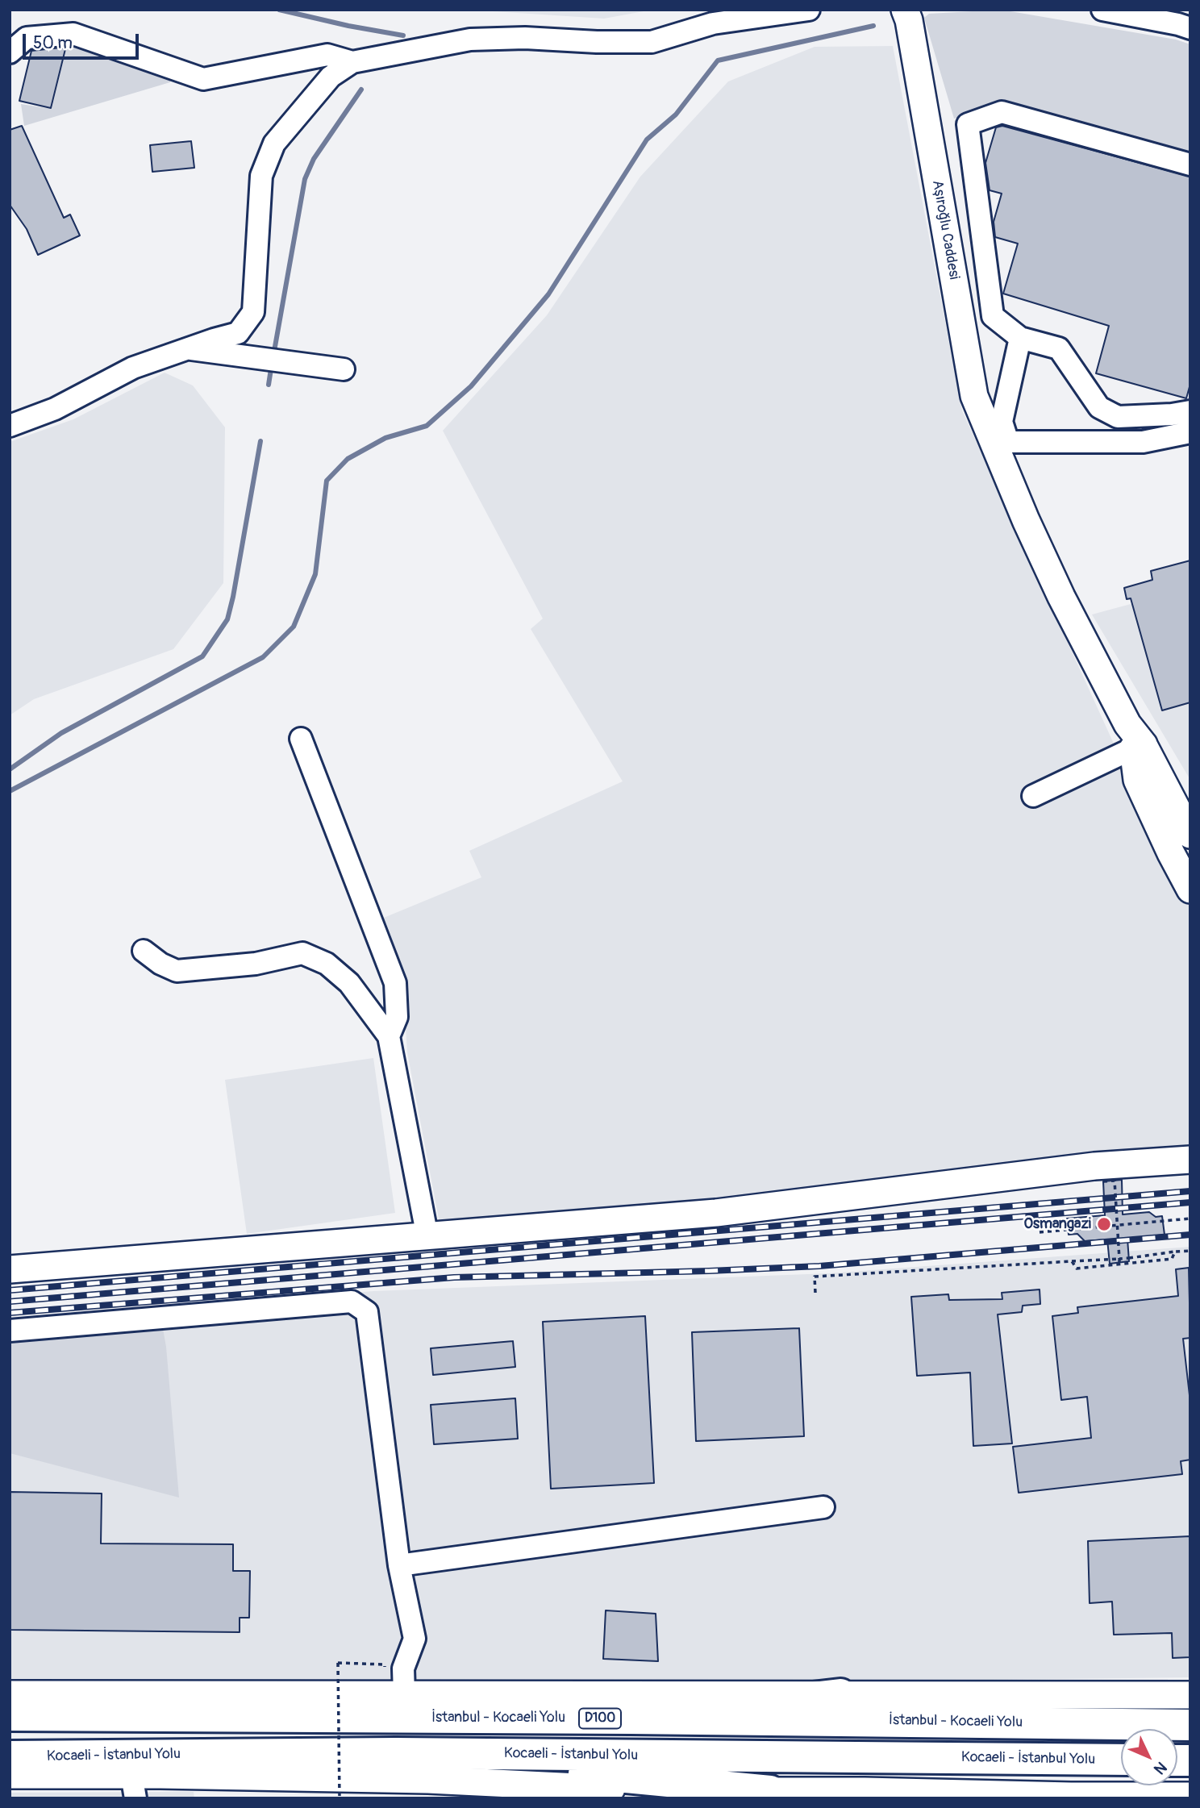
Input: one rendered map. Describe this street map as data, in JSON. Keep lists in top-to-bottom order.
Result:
{
  "streets": {
    "highway": ["İstanbul - Kocaeli Yolu", "D100", "Kocaeli - İstanbul Yolu"],
    "main road": ["Aşıroğlu Caddesi"]
  },
  "places": ["Osmangazi"],
  "scale_bar": "50 m",
  "north": "bottom right"
}
